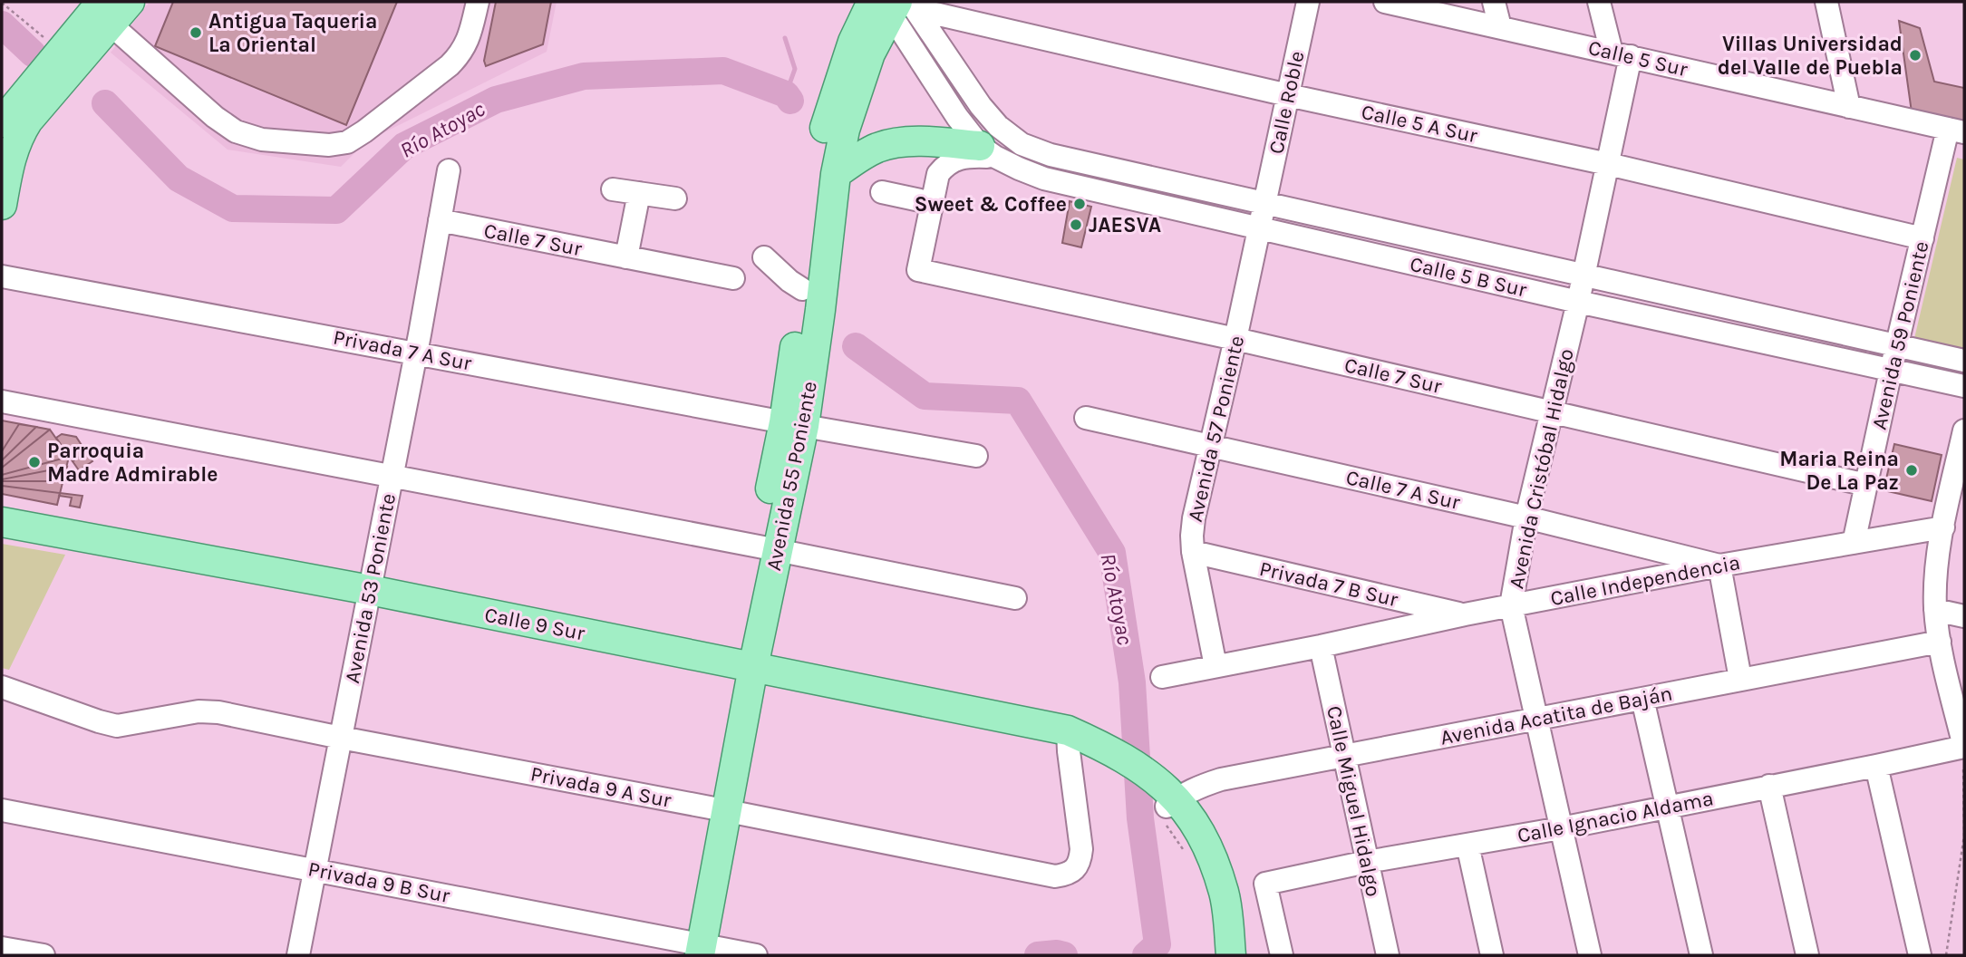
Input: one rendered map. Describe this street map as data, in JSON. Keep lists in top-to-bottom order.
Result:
{
  "streets": {
    "main road": ["Avenida 55 Poniente", "Calle 9 Sur"],
    "street": [
      "Calle 5 Sur",
      "Calle Roble",
      "Calle 5 A Sur",
      "Calle 7 Sur",
      "Calle 5 B Sur",
      "Avenida 59 Poniente",
      "Privada 7 A Sur",
      "Avenida 57 Poniente",
      "Avenida Cristóbal Hidalgo",
      "Calle 7 A Sur",
      "Calle Independencia",
      "Privada 7 B Sur",
      "Avenida 53 Poniente",
      "Avenida Acatita de Baján",
      "Privada 9 A Sur",
      "Calle Miguel Hidalgo",
      "Calle Ignacio Aldama",
      "Privada 9 B Sur"
    ]
  },
  "crossings": [
    ["Calle 5 Sur", "Avenida 59 Poniente"],
    ["Calle 5 Sur", "Avenida Cristóbal Hidalgo"],
    ["Calle Roble", "Calle 5 A Sur"],
    ["Calle Roble", "Calle 5 B Sur"],
    ["Calle Roble", "Avenida 57 Poniente"],
    ["Calle 5 A Sur", "Avenida 59 Poniente"],
    ["Calle 5 A Sur", "Avenida Cristóbal Hidalgo"],
    ["Calle 5 A Sur", "Avenida 55 Poniente"],
    ["Calle 7 Sur", "Avenida 59 Poniente"],
    ["Calle 7 Sur", "Avenida 57 Poniente"],
    ["Calle 7 Sur", "Avenida Cristóbal Hidalgo"],
    ["Calle 7 Sur", "Avenida 53 Poniente"],
    ["Calle 5 B Sur", "Avenida 59 Poniente"],
    ["Calle 5 B Sur", "Avenida 57 Poniente"],
    ["Calle 5 B Sur", "Avenida Cristóbal Hidalgo"],
    ["Avenida 59 Poniente", "Calle Independencia"],
    ["Privada 7 A Sur", "Avenida 55 Poniente"],
    ["Privada 7 A Sur", "Avenida 53 Poniente"],
    ["Avenida 57 Poniente", "Calle 7 A Sur"],
    ["Avenida 57 Poniente", "Calle Independencia"],
    ["Avenida 57 Poniente", "Privada 7 B Sur"],
    ["Avenida Cristóbal Hidalgo", "Calle 7 A Sur"],
    ["Avenida Cristóbal Hidalgo", "Calle Independencia"],
    ["Avenida Cristóbal Hidalgo", "Avenida Acatita de Baján"],
    ["Avenida Cristóbal Hidalgo", "Calle Ignacio Aldama"],
    ["Avenida 55 Poniente", "Calle 9 Sur"],
    ["Avenida 55 Poniente", "Privada 9 A Sur"],
    ["Avenida 55 Poniente", "Privada 9 B Sur"],
    ["Calle 7 A Sur", "Calle Independencia"],
    ["Calle Independencia", "Privada 7 B Sur"],
    ["Calle Independencia", "Calle Miguel Hidalgo"],
    ["Avenida 53 Poniente", "Calle 9 Sur"],
    ["Avenida 53 Poniente", "Privada 9 A Sur"],
    ["Avenida 53 Poniente", "Privada 9 B Sur"],
    ["Calle 9 Sur", "Avenida Acatita de Baján"],
    ["Calle 9 Sur", "Privada 9 A Sur"],
    ["Avenida Acatita de Baján", "Calle Miguel Hidalgo"],
    ["Calle Miguel Hidalgo", "Calle Ignacio Aldama"]
  ],
  "water": ["Río Atoyac"],
  "places": [
    "Antigua Taqueria La Oriental",
    "Villas Universidad del Valle de Puebla",
    "Sweet & Coffee",
    "JAESVA",
    "Parroquia Madre Admirable",
    "Maria Reina De La Paz"
  ]
}
